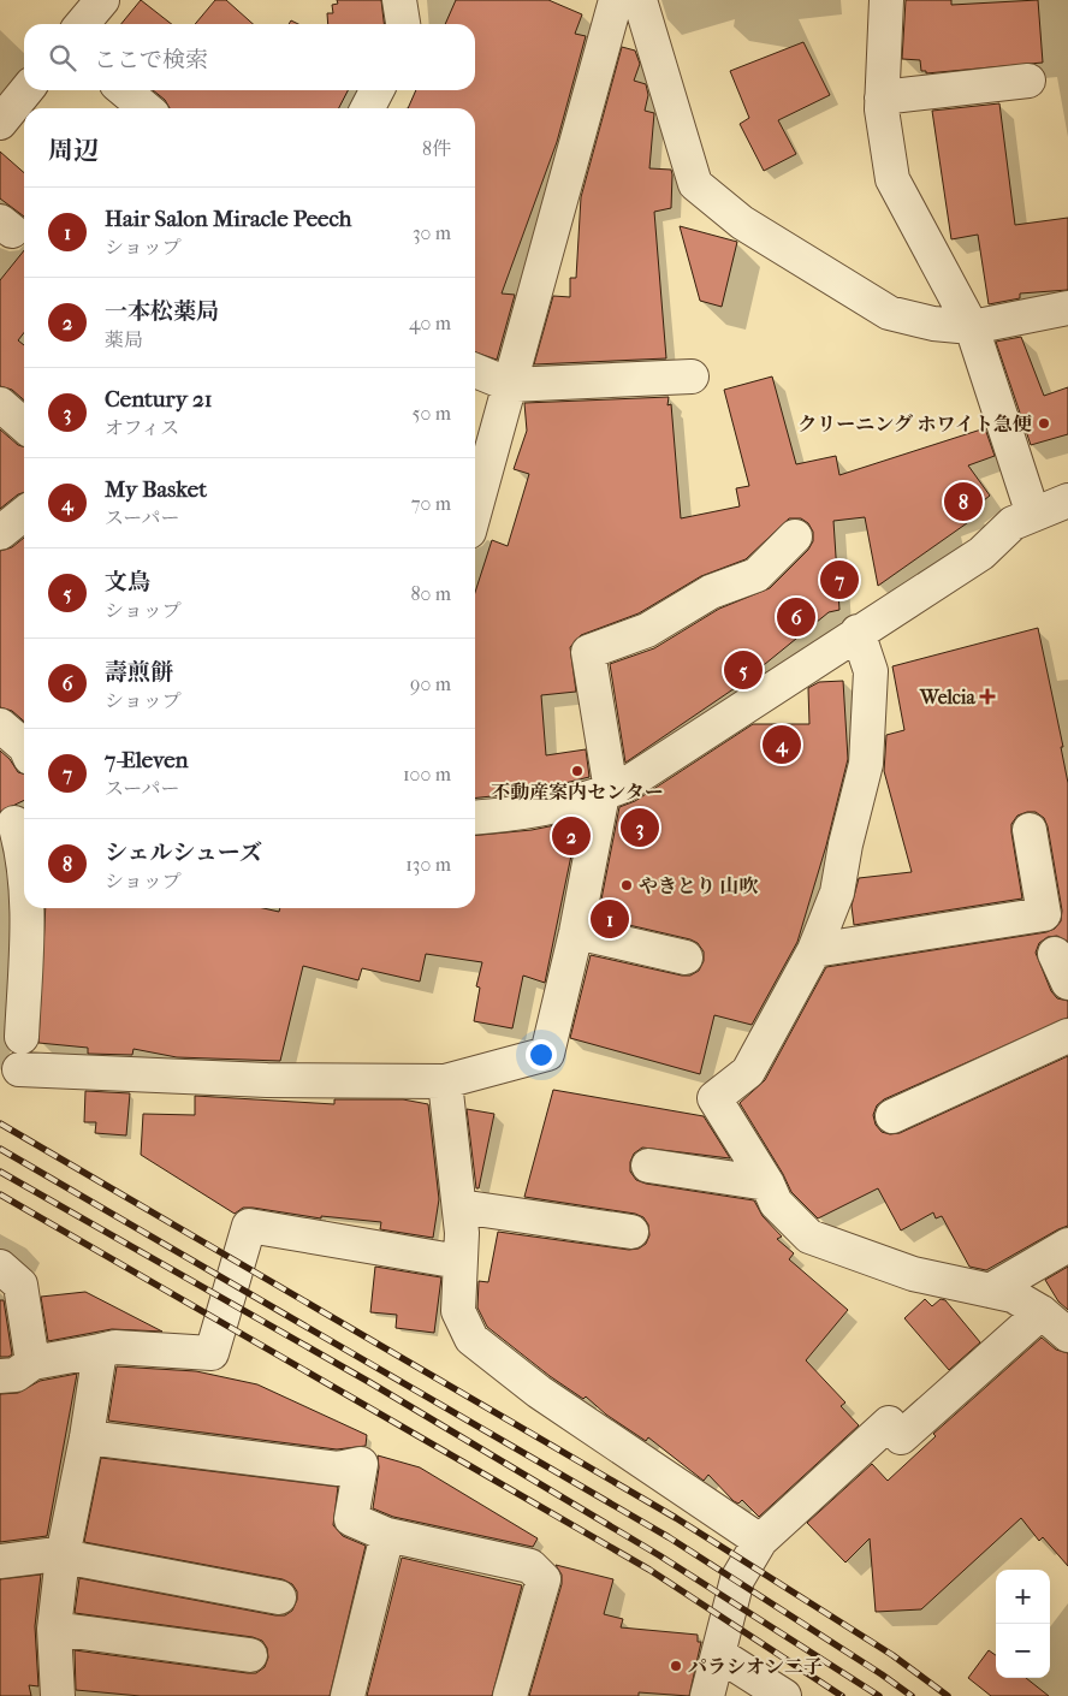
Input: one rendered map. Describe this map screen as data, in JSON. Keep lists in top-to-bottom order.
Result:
{
  "places": {
    "other": [
      "クリーニング ホワイト急便",
      "不動産案内センター",
      "やきとり 山吹",
      "パラシオン二子"
    ],
    "health": ["Welcia"]
  },
  "page": {
    "search": "ここで検索",
    "heading": ["周辺", "8件"],
    "list": [
      {
        "mark": "1",
        "name": "Hair Salon Miracle Peech",
        "note": "ショップ",
        "value": "30 m"
      },
      {
        "mark": "2",
        "name": "一本松薬局",
        "note": "薬局",
        "value": "40 m"
      },
      {
        "mark": "3",
        "name": "Century 21",
        "note": "オフィス",
        "value": "50 m"
      },
      {
        "mark": "4",
        "name": "My Basket",
        "note": "スーパー",
        "value": "70 m"
      },
      {
        "mark": "5",
        "name": "文鳥",
        "note": "ショップ",
        "value": "80 m"
      },
      {
        "mark": "6",
        "name": "壽煎餅",
        "note": "ショップ",
        "value": "90 m"
      },
      {
        "mark": "7",
        "name": "7-Eleven",
        "note": "スーパー",
        "value": "100 m"
      },
      {
        "mark": "8",
        "name": "シェルシューズ",
        "note": "ショップ",
        "value": "130 m"
      }
    ],
    "pins": [
      "8",
      "7",
      "6",
      "5",
      "4",
      "3",
      "2",
      "1"
    ],
    "map_buttons": ["+", "−"]
  }
}
